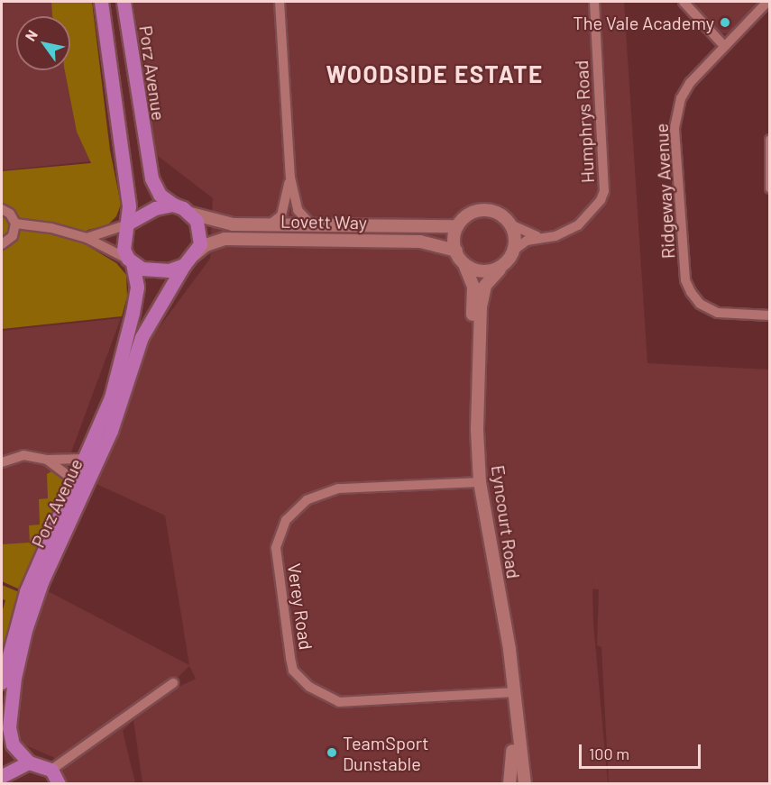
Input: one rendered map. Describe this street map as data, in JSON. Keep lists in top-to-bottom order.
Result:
{
  "streets": {
    "main road": ["Porz Avenue"],
    "street": [
      "Humphrys Road",
      "Ridgeway Avenue",
      "Lovett Way",
      "Eyncourt Road",
      "Verey Road"
    ]
  },
  "crossings": [
    ["Porz Avenue", "Lovett Way"],
    ["Humphrys Road", "Lovett Way"],
    ["Humphrys Road", "Eyncourt Road"],
    ["Lovett Way", "Eyncourt Road"],
    ["Eyncourt Road", "Verey Road"]
  ],
  "districts": ["WOODSIDE ESTATE"],
  "places": ["The Vale Academy", "TeamSport Dunstable"],
  "scale_bar": "100 m",
  "north": "top left"
}
